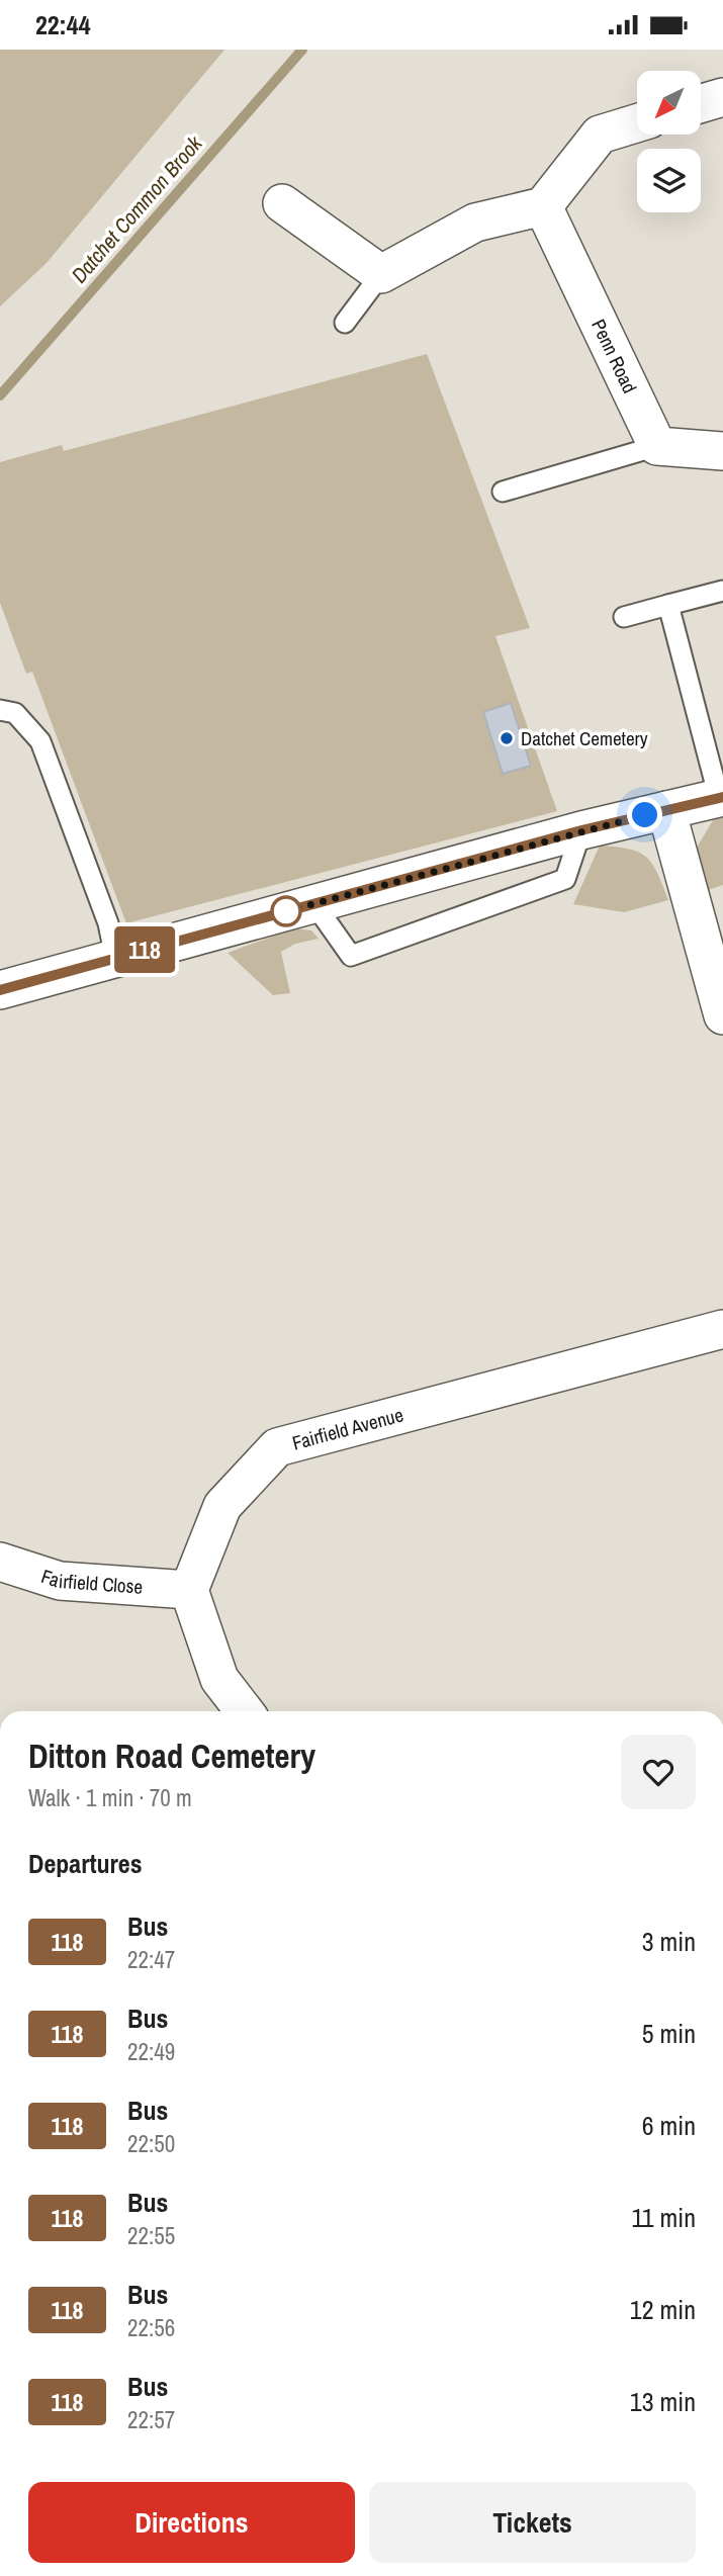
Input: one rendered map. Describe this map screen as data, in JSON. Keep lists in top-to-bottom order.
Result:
{
  "streets": {
    "street": ["Penn Road", "Fairfield Avenue", "Fairfield Close"]
  },
  "crossings": [
    ["Fairfield Avenue", "Fairfield Close"]
  ],
  "water": ["Datchet Common Brook"],
  "places": ["Datchet Cemetery"],
  "lines": ["bus line 118"],
  "north": "bottom left",
  "page": {
    "status": "22:44",
    "on_map": "118",
    "heading": [
      ["Ditton Road Cemetery", "Walk · 1 min · 70 m"],
      "Departures"
    ],
    "list": [
      {
        "mark": "118",
        "name": "Bus",
        "note": "22:47",
        "value": "3 min"
      },
      {
        "mark": "118",
        "name": "Bus",
        "note": "22:49",
        "value": "5 min"
      },
      {
        "mark": "118",
        "name": "Bus",
        "note": "22:50",
        "value": "6 min"
      },
      {
        "mark": "118",
        "name": "Bus",
        "note": "22:55",
        "value": "11 min"
      },
      {
        "mark": "118",
        "name": "Bus",
        "note": "22:56",
        "value": "12 min"
      },
      {
        "mark": "118",
        "name": "Bus",
        "note": "22:57",
        "value": "13 min"
      }
    ],
    "buttons": ["Directions", "Tickets"]
  }
}
